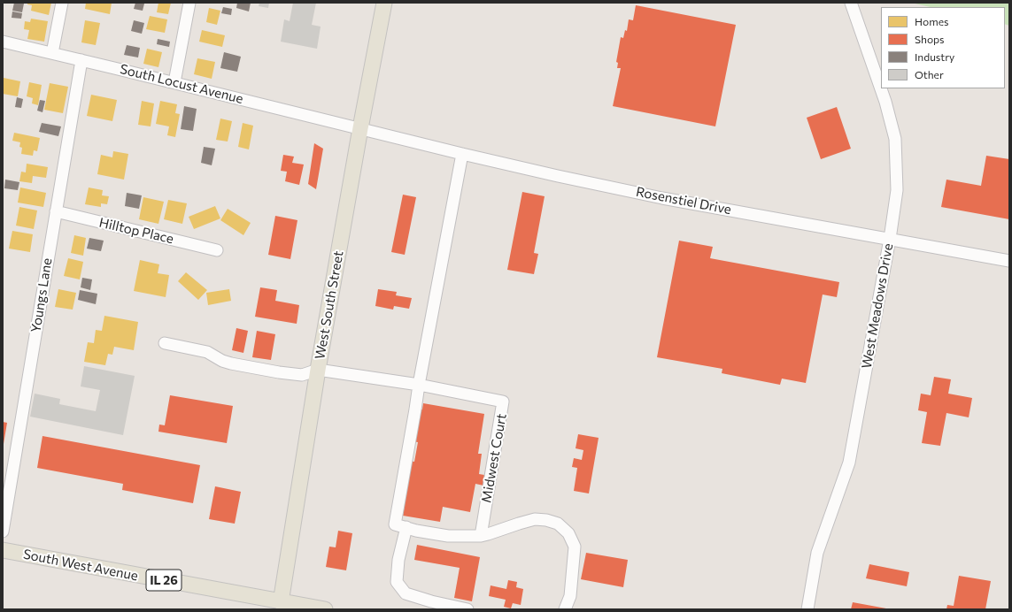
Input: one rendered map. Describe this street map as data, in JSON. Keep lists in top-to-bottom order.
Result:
{
  "streets": {
    "main road": ["West South Street", "South West Avenue", "IL 26"],
    "street": [
      "South Locust Avenue",
      "Rosenstiel Drive",
      "Hilltop Place",
      "Youngs Lane",
      "West Meadows Drive",
      "Midwest Court"
    ]
  },
  "crossings": [
    ["South Locust Avenue", "Rosenstiel Drive"],
    ["South Locust Avenue", "Youngs Lane"],
    ["South Locust Avenue", "West South Street"],
    ["Rosenstiel Drive", "West South Street"],
    ["Rosenstiel Drive", "West Meadows Drive"],
    ["Hilltop Place", "Youngs Lane"],
    ["West South Street", "Midwest Court"],
    ["West South Street", "South West Avenue"]
  ],
  "legend": [
    "Homes",
    "Shops",
    "Industry",
    "Other"
  ]
}
